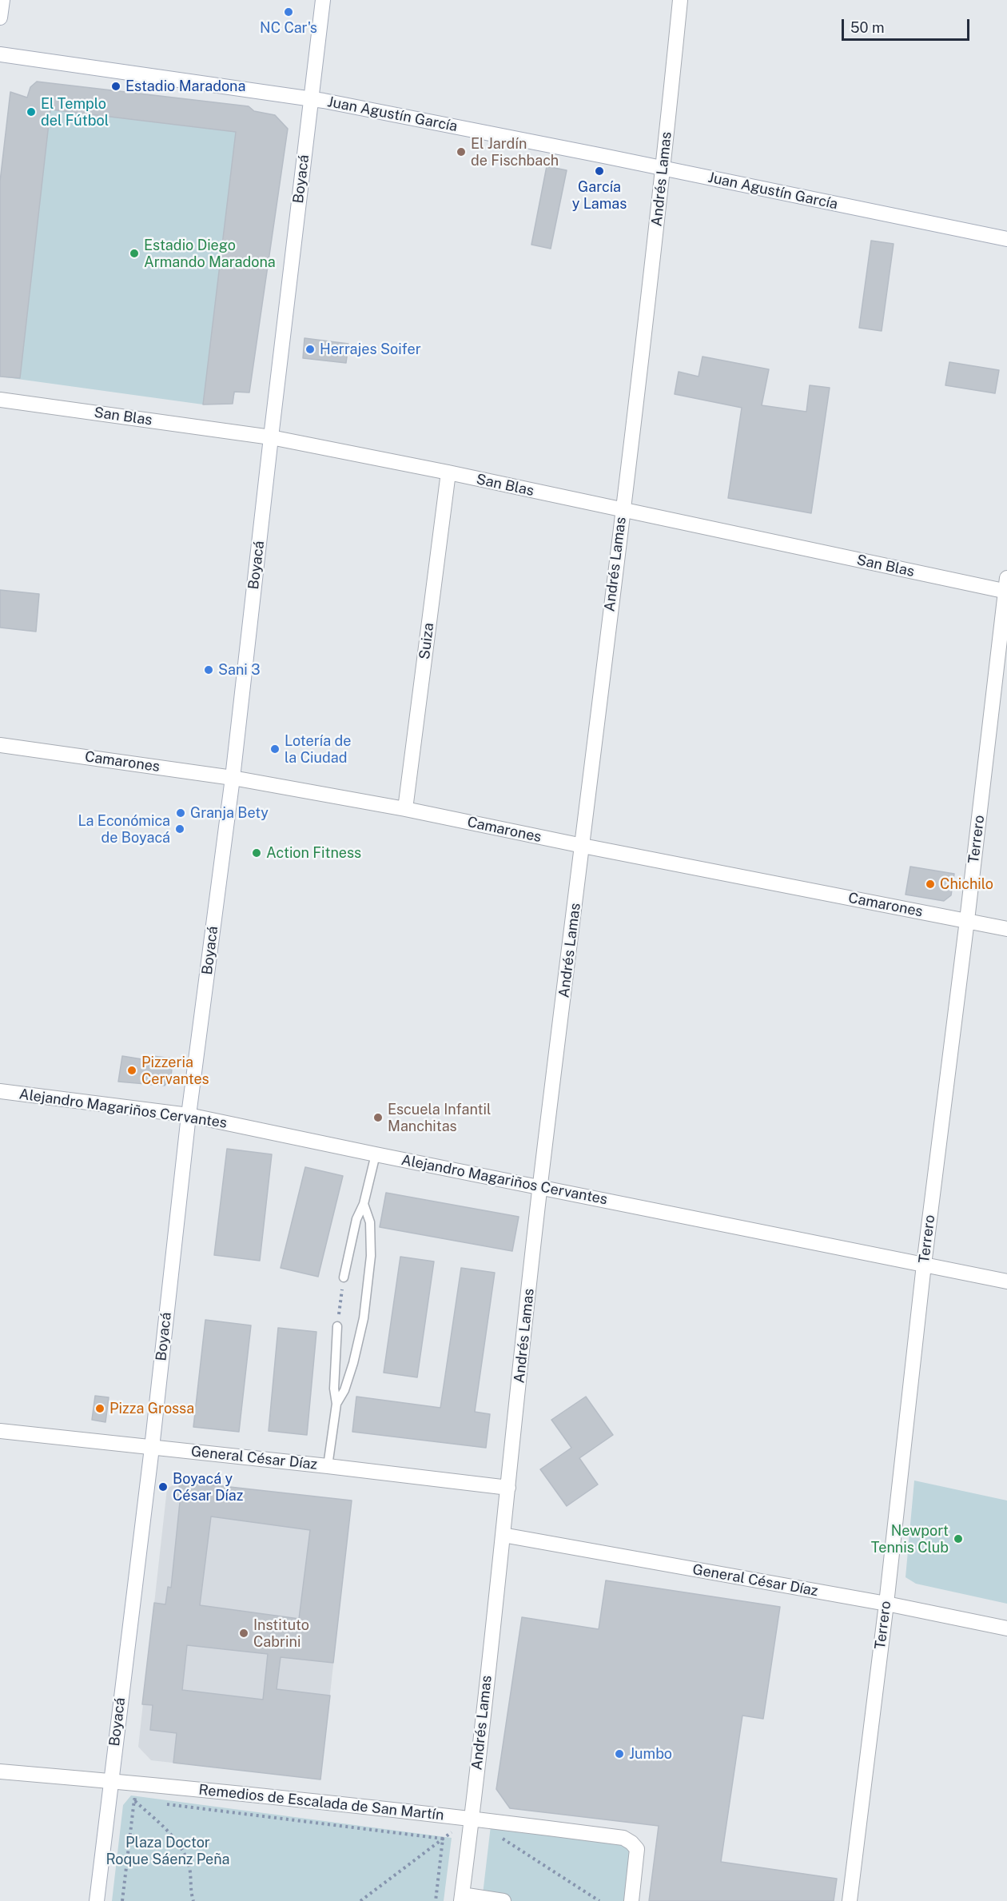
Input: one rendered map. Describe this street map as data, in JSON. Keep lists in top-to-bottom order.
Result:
{
  "streets": {
    "street": [
      "Juan Agustín García",
      "Boyacá",
      "Andrés Lamas",
      "San Blas",
      "Suiza",
      "Camarones",
      "Terrero",
      "Alejandro Magariños Cervantes",
      "General César Díaz",
      "Remedios de Escalada de San Martín"
    ]
  },
  "crossings": [
    ["Juan Agustín García", "Boyacá"],
    ["Juan Agustín García", "Andrés Lamas"],
    ["Boyacá", "San Blas"],
    ["Boyacá", "Camarones"],
    ["Boyacá", "Alejandro Magariños Cervantes"],
    ["Boyacá", "General César Díaz"],
    ["Boyacá", "Remedios de Escalada de San Martín"],
    ["Andrés Lamas", "San Blas"],
    ["Andrés Lamas", "Camarones"],
    ["Andrés Lamas", "Alejandro Magariños Cervantes"],
    ["Andrés Lamas", "General César Díaz"],
    ["Andrés Lamas", "Remedios de Escalada de San Martín"],
    ["San Blas", "Suiza"],
    ["San Blas", "Terrero"],
    ["Suiza", "Camarones"],
    ["Camarones", "Terrero"],
    ["Terrero", "Alejandro Magariños Cervantes"],
    ["Terrero", "General César Díaz"]
  ],
  "parks": ["Plaza Doctor Roque Sáenz Peña"],
  "places": [
    "NC Car's",
    "Estadio Maradona",
    "El Templo del Fútbol",
    "El Jardín de Fischbach",
    "García y Lamas",
    "Estadio Diego Armando Maradona",
    "Herrajes Soifer",
    "Sani 3",
    "Lotería de la Ciudad",
    "Granja Bety",
    "La Económica de Boyacá",
    "Action Fitness",
    "Chichilo",
    "Pizzeria Cervantes",
    "Escuela Infantil Manchitas",
    "Pizza Grossa",
    "Boyacá y César Díaz",
    "Newport Tennis Club",
    "Instituto Cabrini",
    "Jumbo"
  ],
  "scale_bar": "50 m"
}
